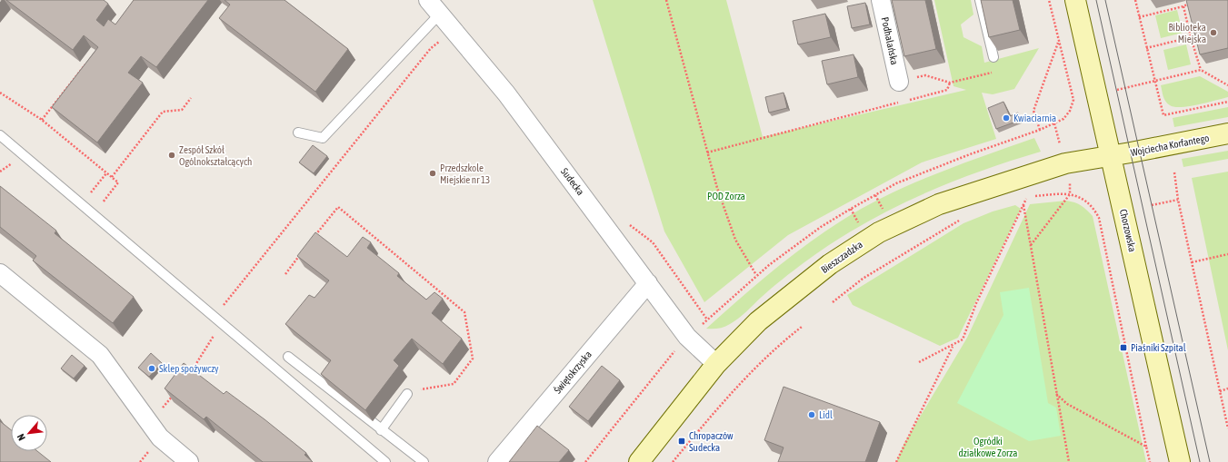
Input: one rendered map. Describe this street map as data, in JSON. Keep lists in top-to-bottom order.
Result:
{
  "streets": {
    "street": [
      "Podhalańska",
      "Wojciecha Korfantego",
      "Sudecka",
      "Chorzowska",
      "Bieszczadzka",
      "Świętokrzyska"
    ]
  },
  "crossings": [
    ["Wojciecha Korfantego", "Chorzowska"],
    ["Wojciecha Korfantego", "Bieszczadzka"],
    ["Sudecka", "Bieszczadzka"],
    ["Sudecka", "Świętokrzyska"],
    ["Chorzowska", "Bieszczadzka"]
  ],
  "parks": ["POD Zorza", "Ogródki działkowe Zorza"],
  "places": {
    "other": [
      "Biblioteka Miejska",
      "Kwiaciarnia",
      "Zespół Szkół Ogólnokształcących",
      "Przedszkole Miejskie nr 13",
      "Sklep spożywczy",
      "Lidl"
    ],
    "transit": ["Piaśniki Szpital", "Chropaczów Sudecka"]
  },
  "north": "bottom left"
}
